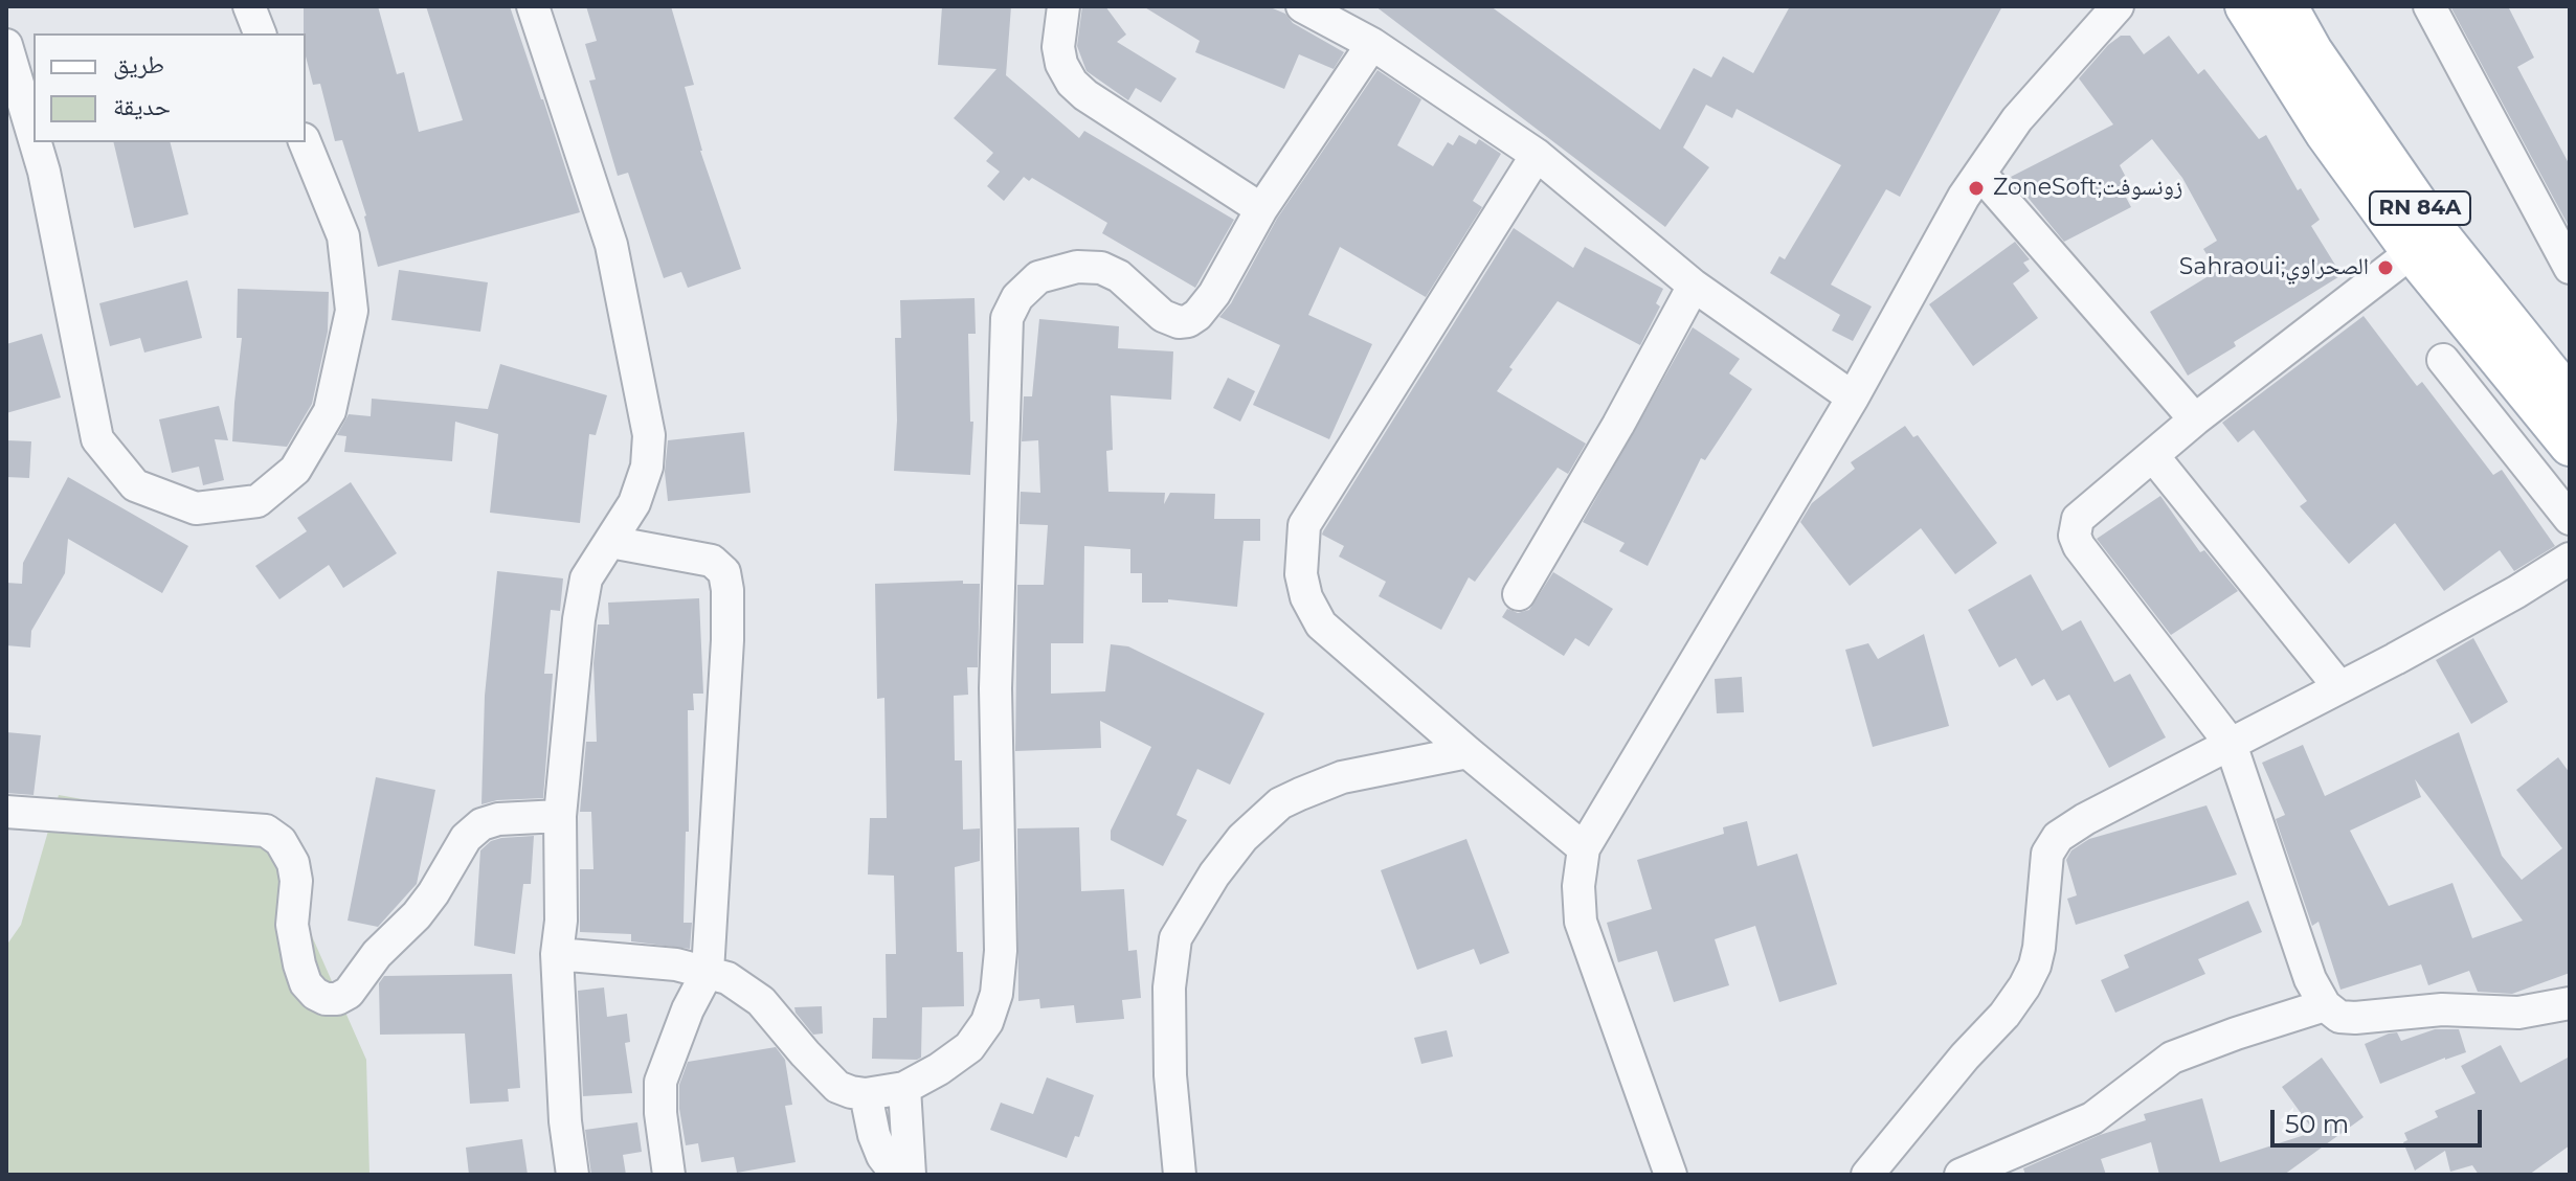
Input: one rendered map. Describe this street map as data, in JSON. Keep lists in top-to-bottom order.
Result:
{
  "streets": {
    "main road": ["RN 84A"]
  },
  "places": ["ZoneSoft;زونسوفت", "Sahraoui;الصحراوي"],
  "legend": ["طريق", "حديقة"],
  "scale_bar": "50 m"
}
